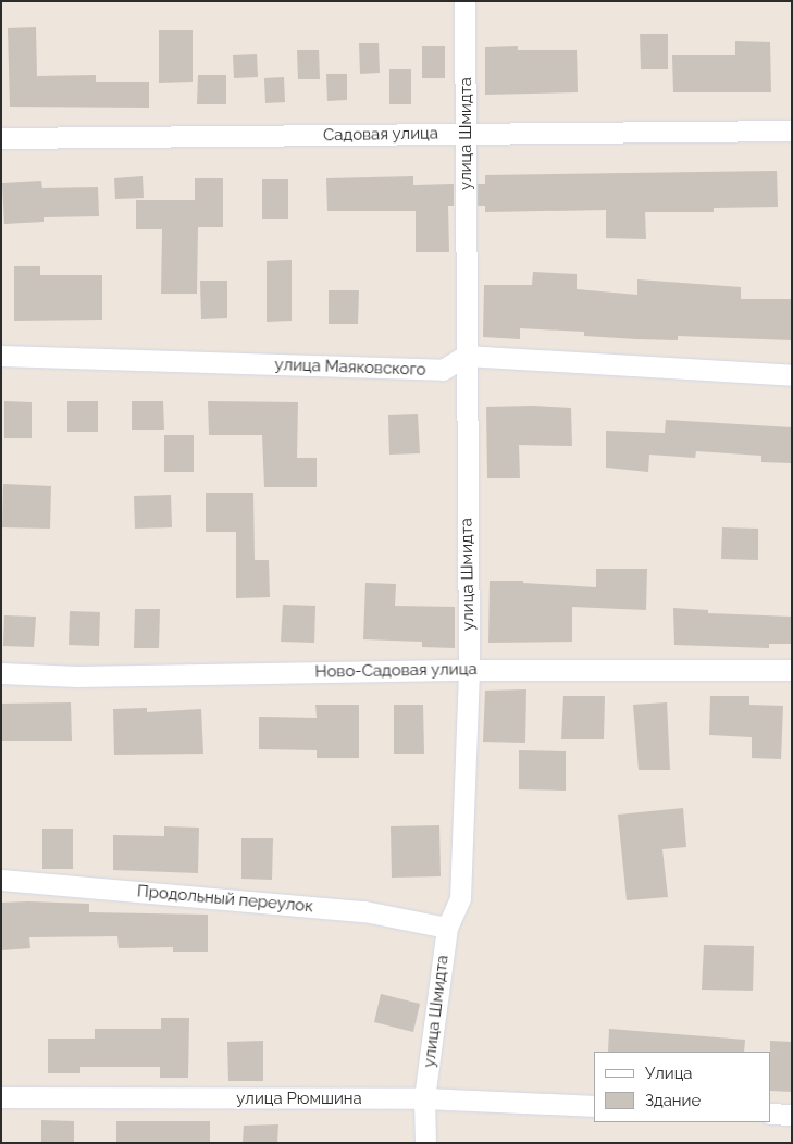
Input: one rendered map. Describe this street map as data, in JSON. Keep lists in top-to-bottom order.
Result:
{
  "streets": {
    "street": [
      "улица Шмидта",
      "Садовая улица",
      "улица Маяковского",
      "Ново-Садовая улица",
      "Продольный переулок",
      "улица Рюмшина"
    ]
  },
  "crossings": [
    ["улица Шмидта", "Садовая улица"],
    ["улица Шмидта", "улица Маяковского"],
    ["улица Шмидта", "Ново-Садовая улица"],
    ["улица Шмидта", "Продольный переулок"],
    ["улица Шмидта", "улица Рюмшина"]
  ],
  "legend": ["Улица", "Здание"]
}
